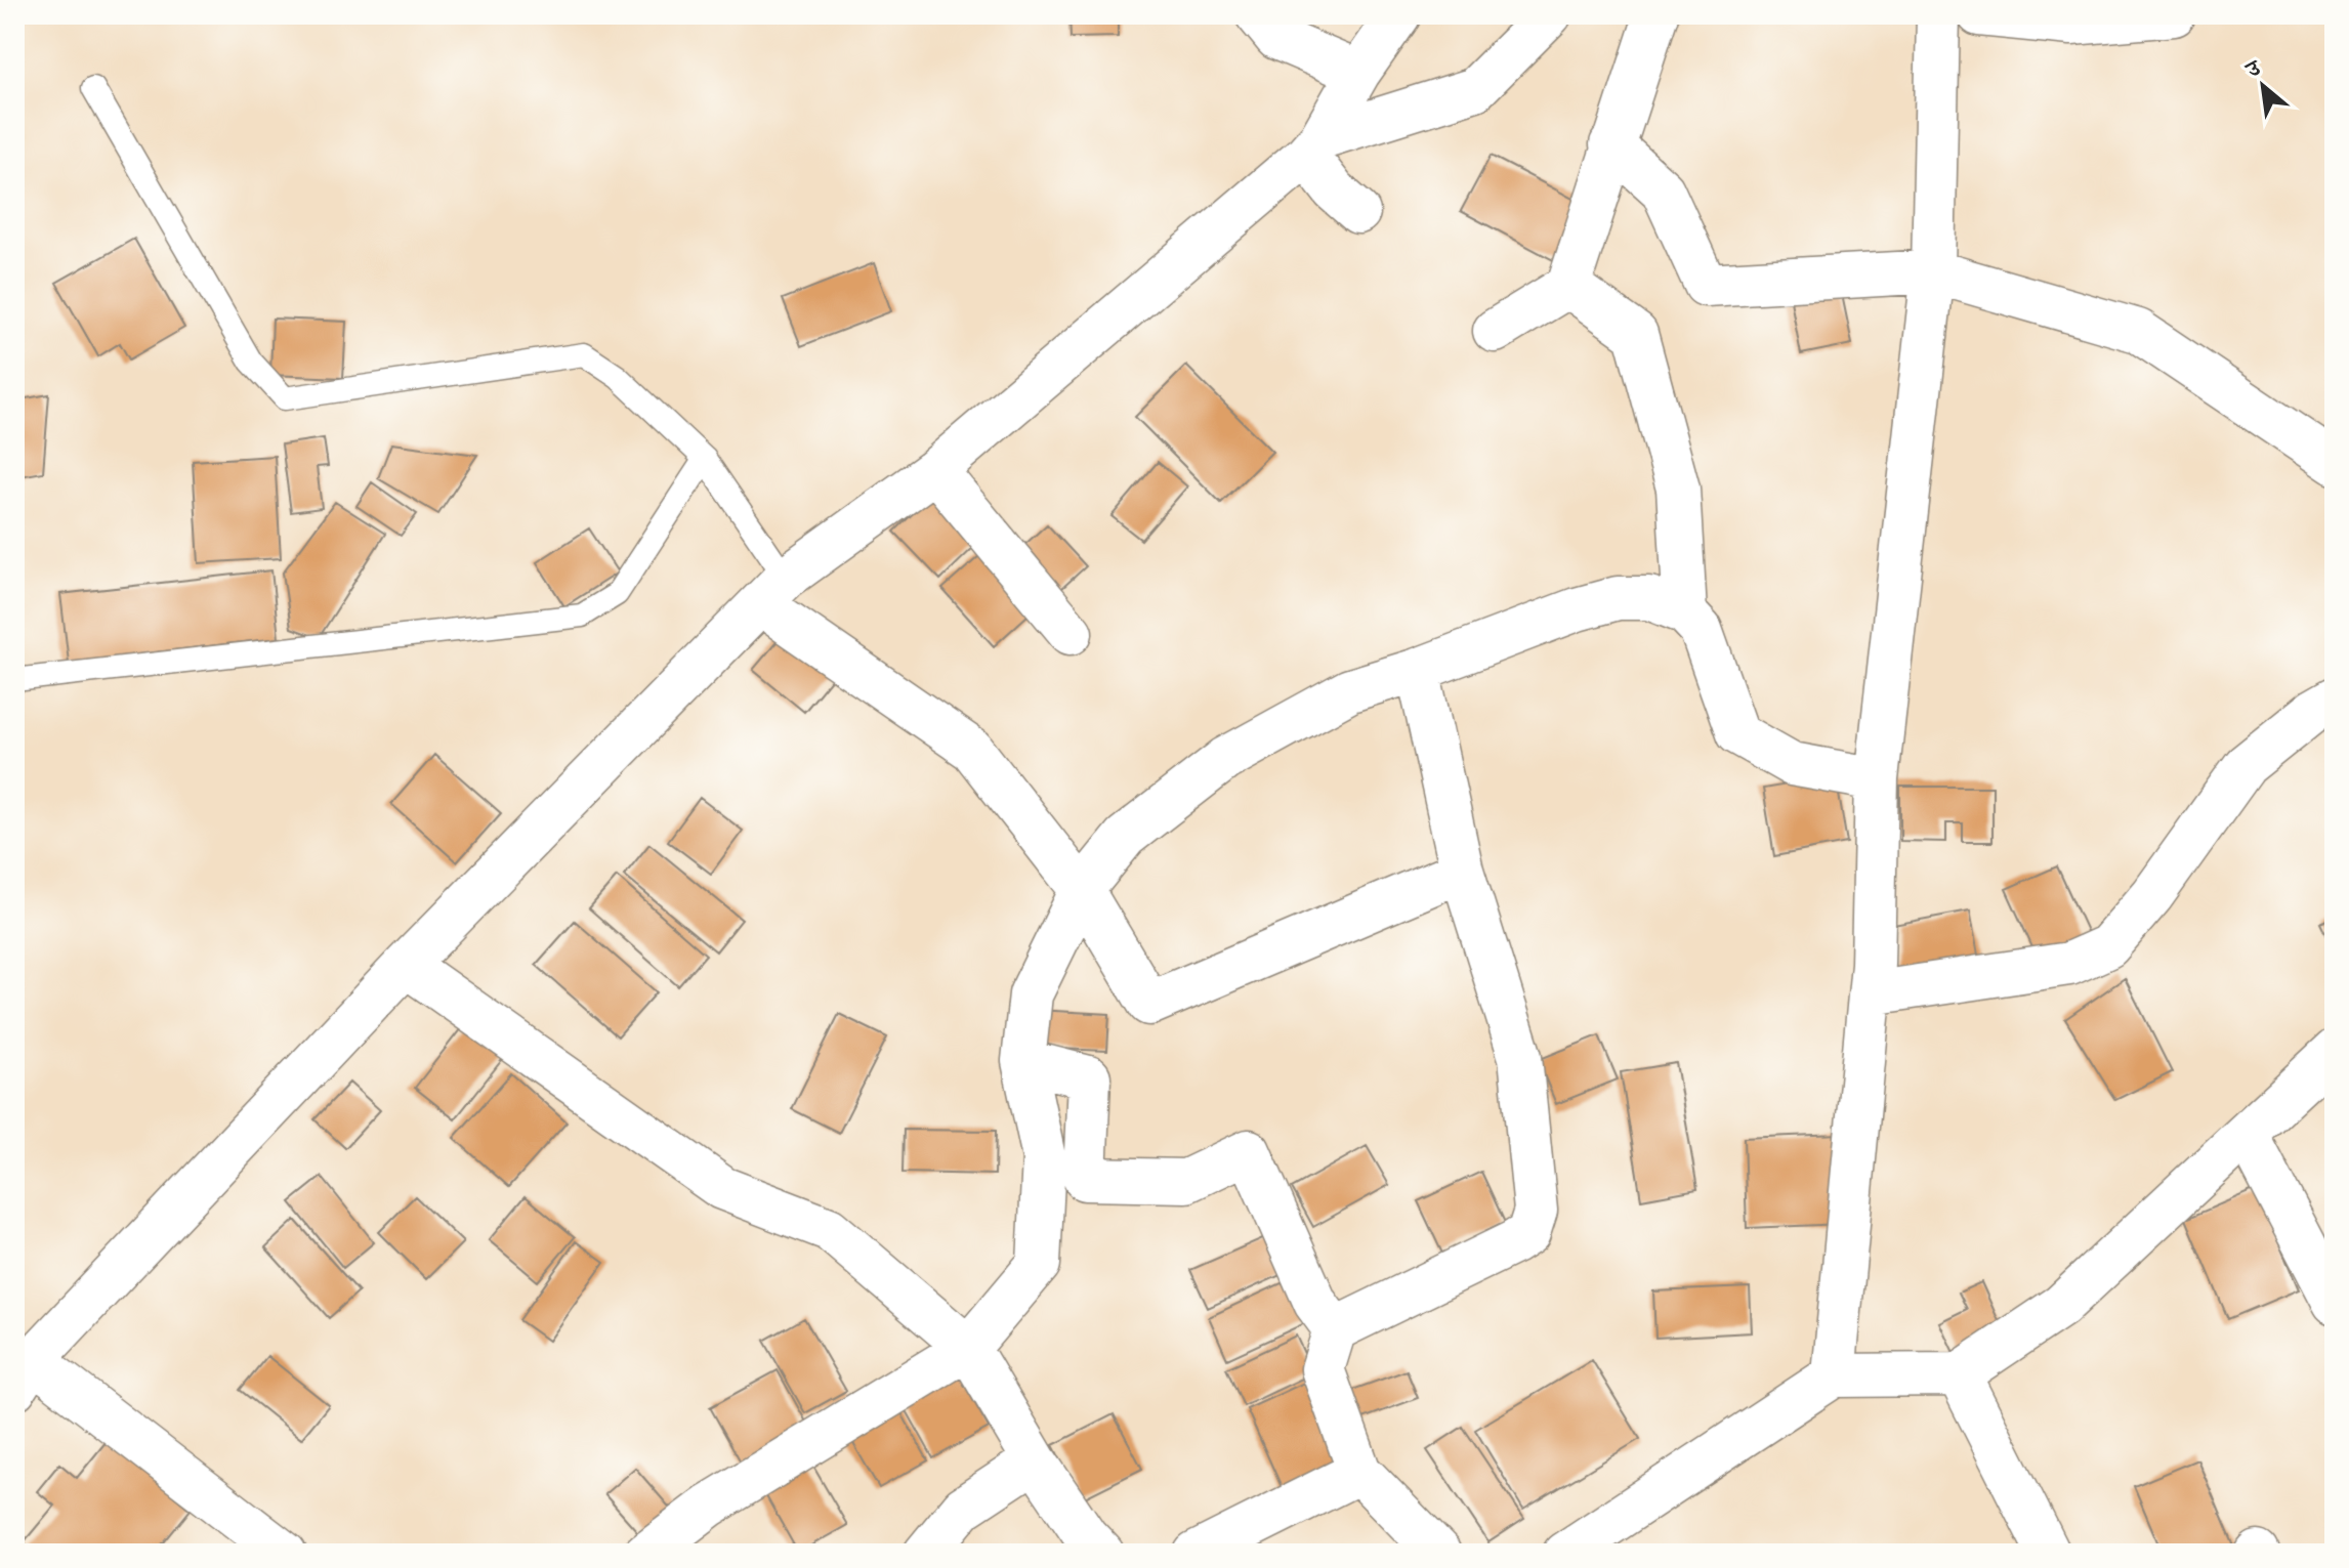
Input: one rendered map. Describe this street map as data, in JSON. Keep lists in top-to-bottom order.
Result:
{
  "north": "top left"
}
